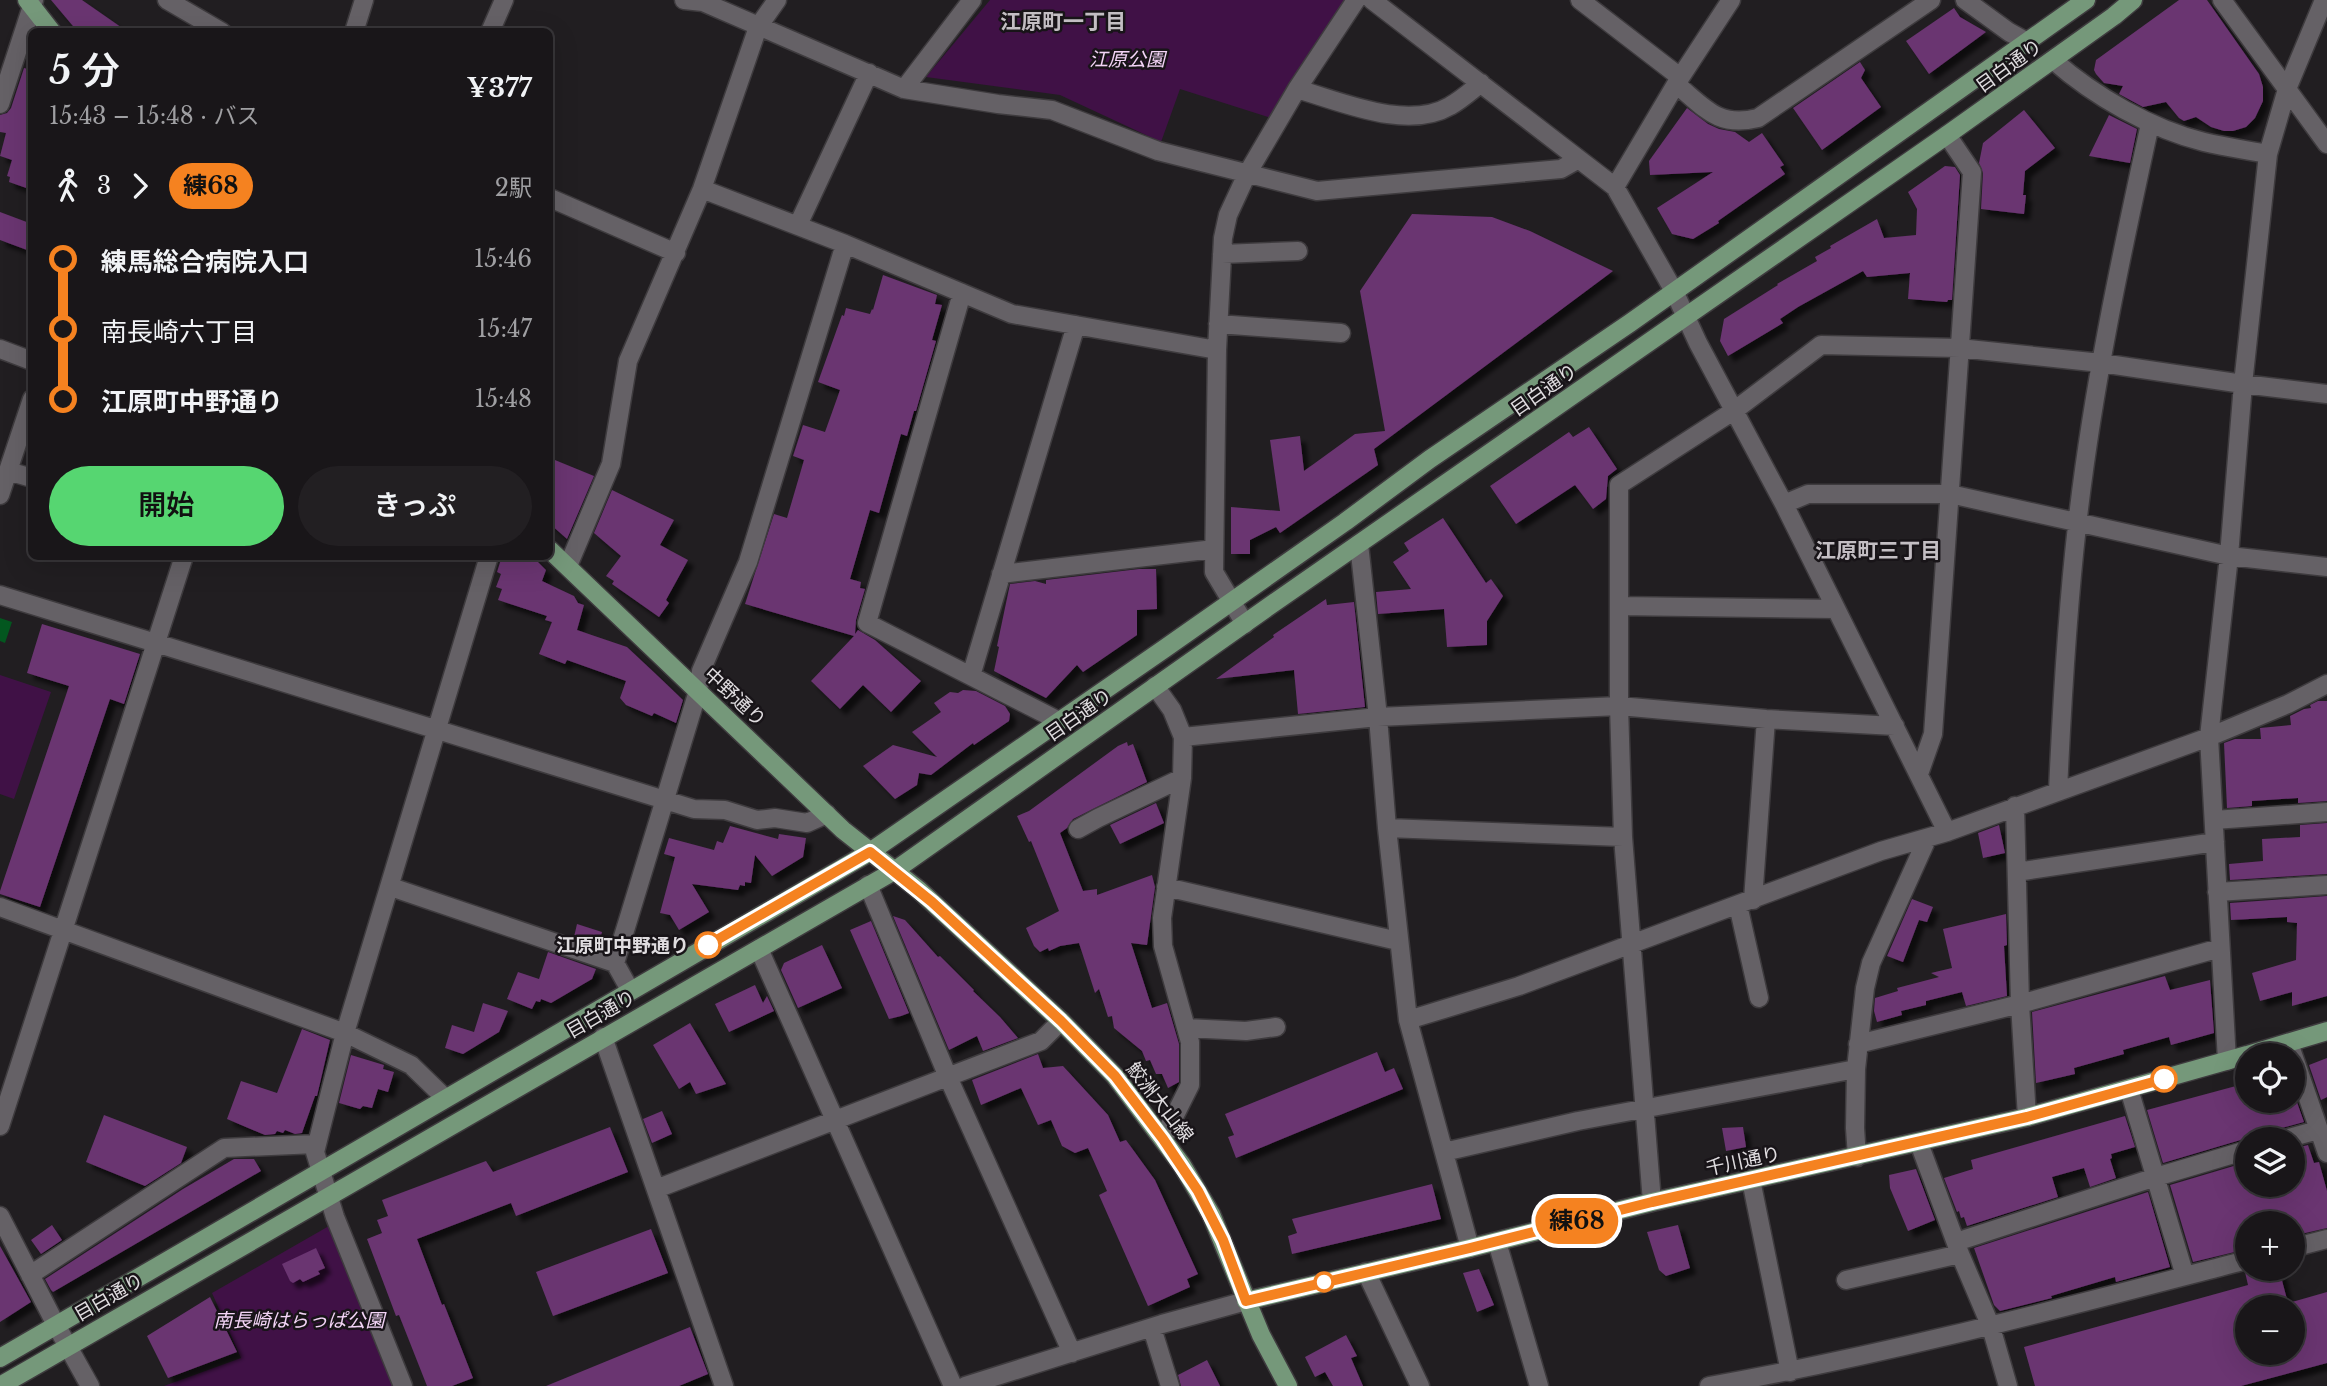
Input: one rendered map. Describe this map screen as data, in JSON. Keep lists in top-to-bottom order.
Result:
{
  "streets": {
    "main road": [
      "目白通り",
      "中野通り",
      "鮫洲大山線",
      "千川通り"
    ]
  },
  "crossings": [
    ["目白通り", "中野通り"],
    ["目白通り", "鮫洲大山線"],
    ["中野通り", "鮫洲大山線"],
    ["鮫洲大山線", "千川通り"]
  ],
  "districts": ["江原町一丁目", "江原町三丁目"],
  "parks": ["江原公園", "南長崎はらっぱ公園"],
  "places": ["江原町中野通り"],
  "lines": ["bus line 練68"],
  "page": {
    "on_map": "練68",
    "heading": ["5 分", "15:43 – 15:48 · バス", "¥377"],
    "legs": ["3", "練68", "2駅"],
    "list": [
      {
        "name": "練馬総合病院入口",
        "value": "15:46"
      },
      {
        "name": "南長崎六丁目",
        "value": "15:47"
      },
      {
        "name": "江原町中野通り",
        "value": "15:48"
      }
    ],
    "buttons": ["開始", "きっぷ"],
    "map_buttons": ["+", "−"]
  }
}
